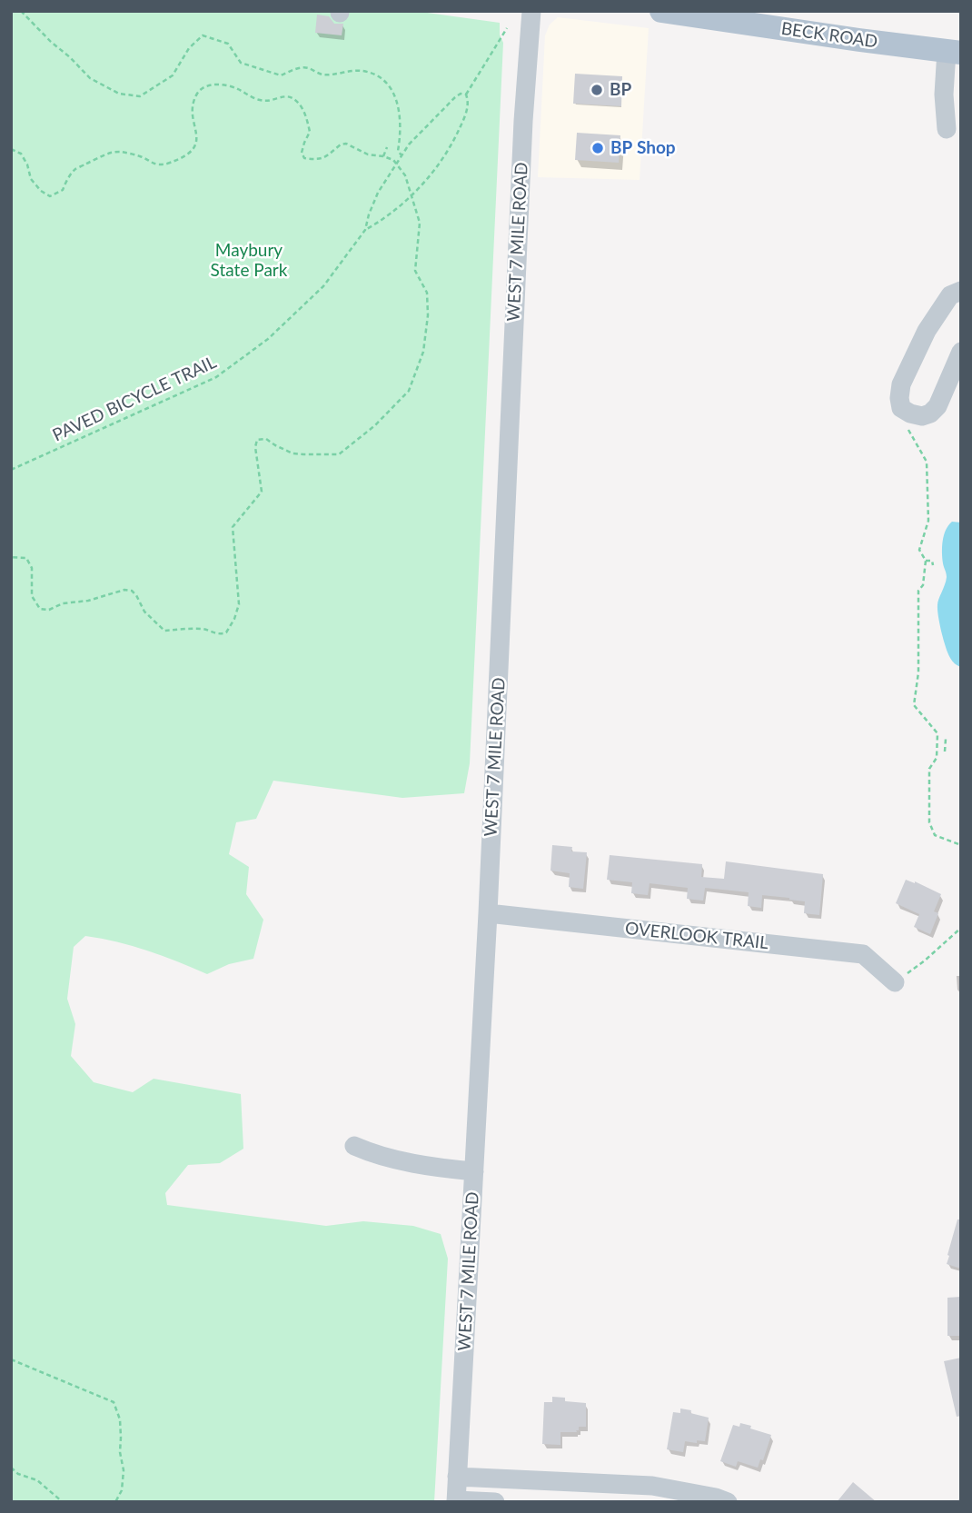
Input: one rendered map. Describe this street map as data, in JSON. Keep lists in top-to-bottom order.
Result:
{
  "streets": {
    "main road": ["BECK ROAD"],
    "street": ["WEST 7 MILE ROAD", "OVERLOOK TRAIL"],
    "path": ["PAVED BICYCLE TRAIL"]
  },
  "crossings": [
    ["WEST 7 MILE ROAD", "OVERLOOK TRAIL"]
  ],
  "parks": ["Maybury State Park"],
  "places": ["BP", "BP Shop"]
}
